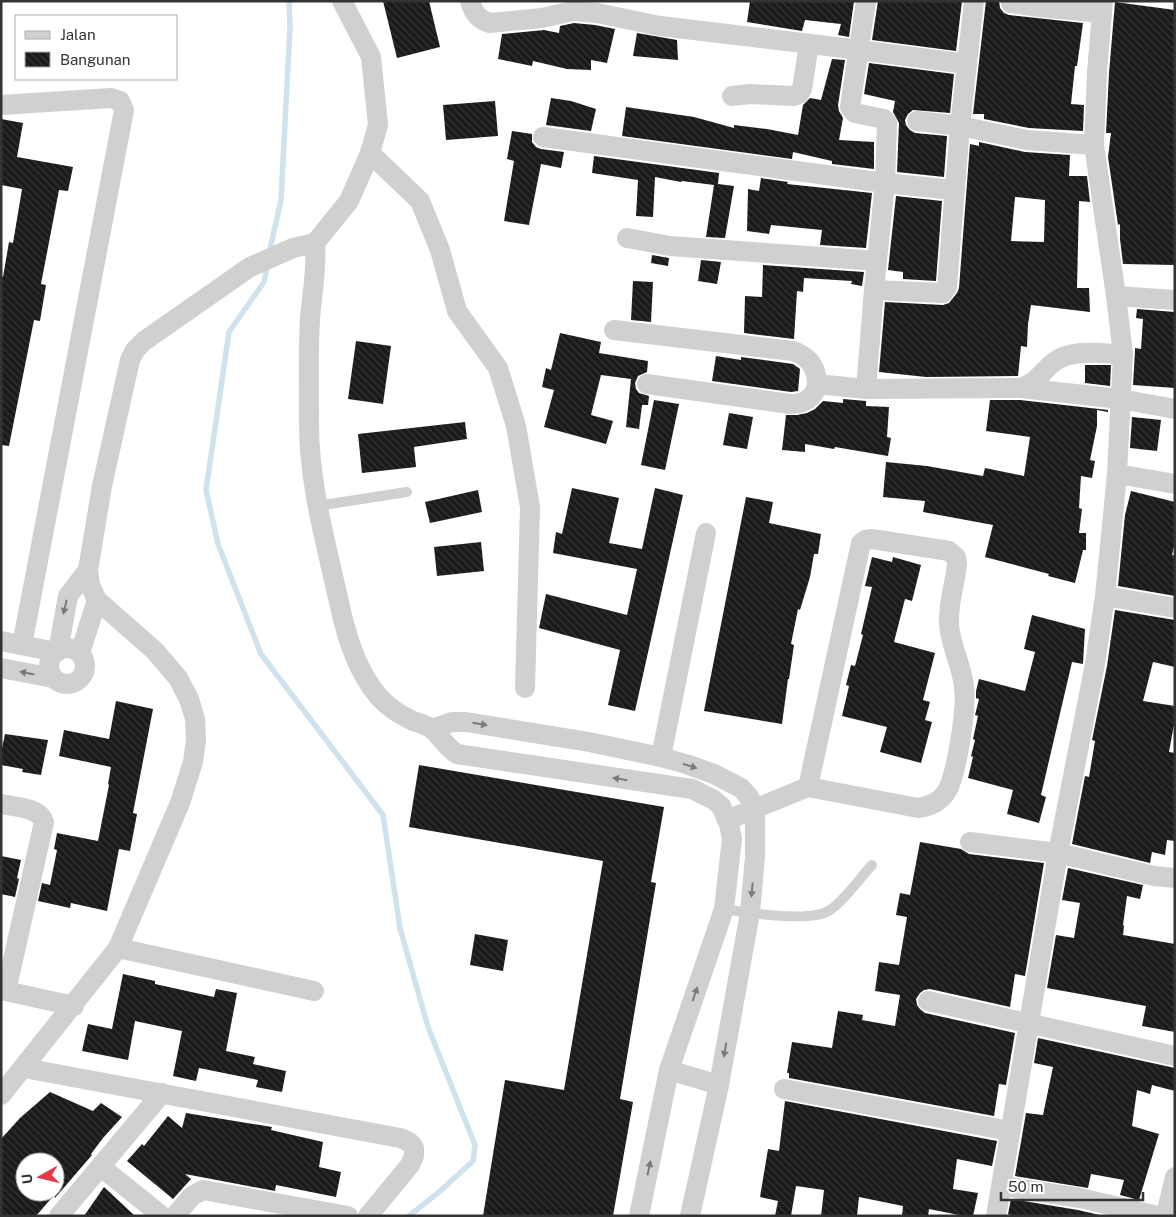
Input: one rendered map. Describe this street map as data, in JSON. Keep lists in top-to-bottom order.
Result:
{
  "legend": ["Jalan", "Bangunan"],
  "scale_bar": "50 m",
  "north": "left"
}
